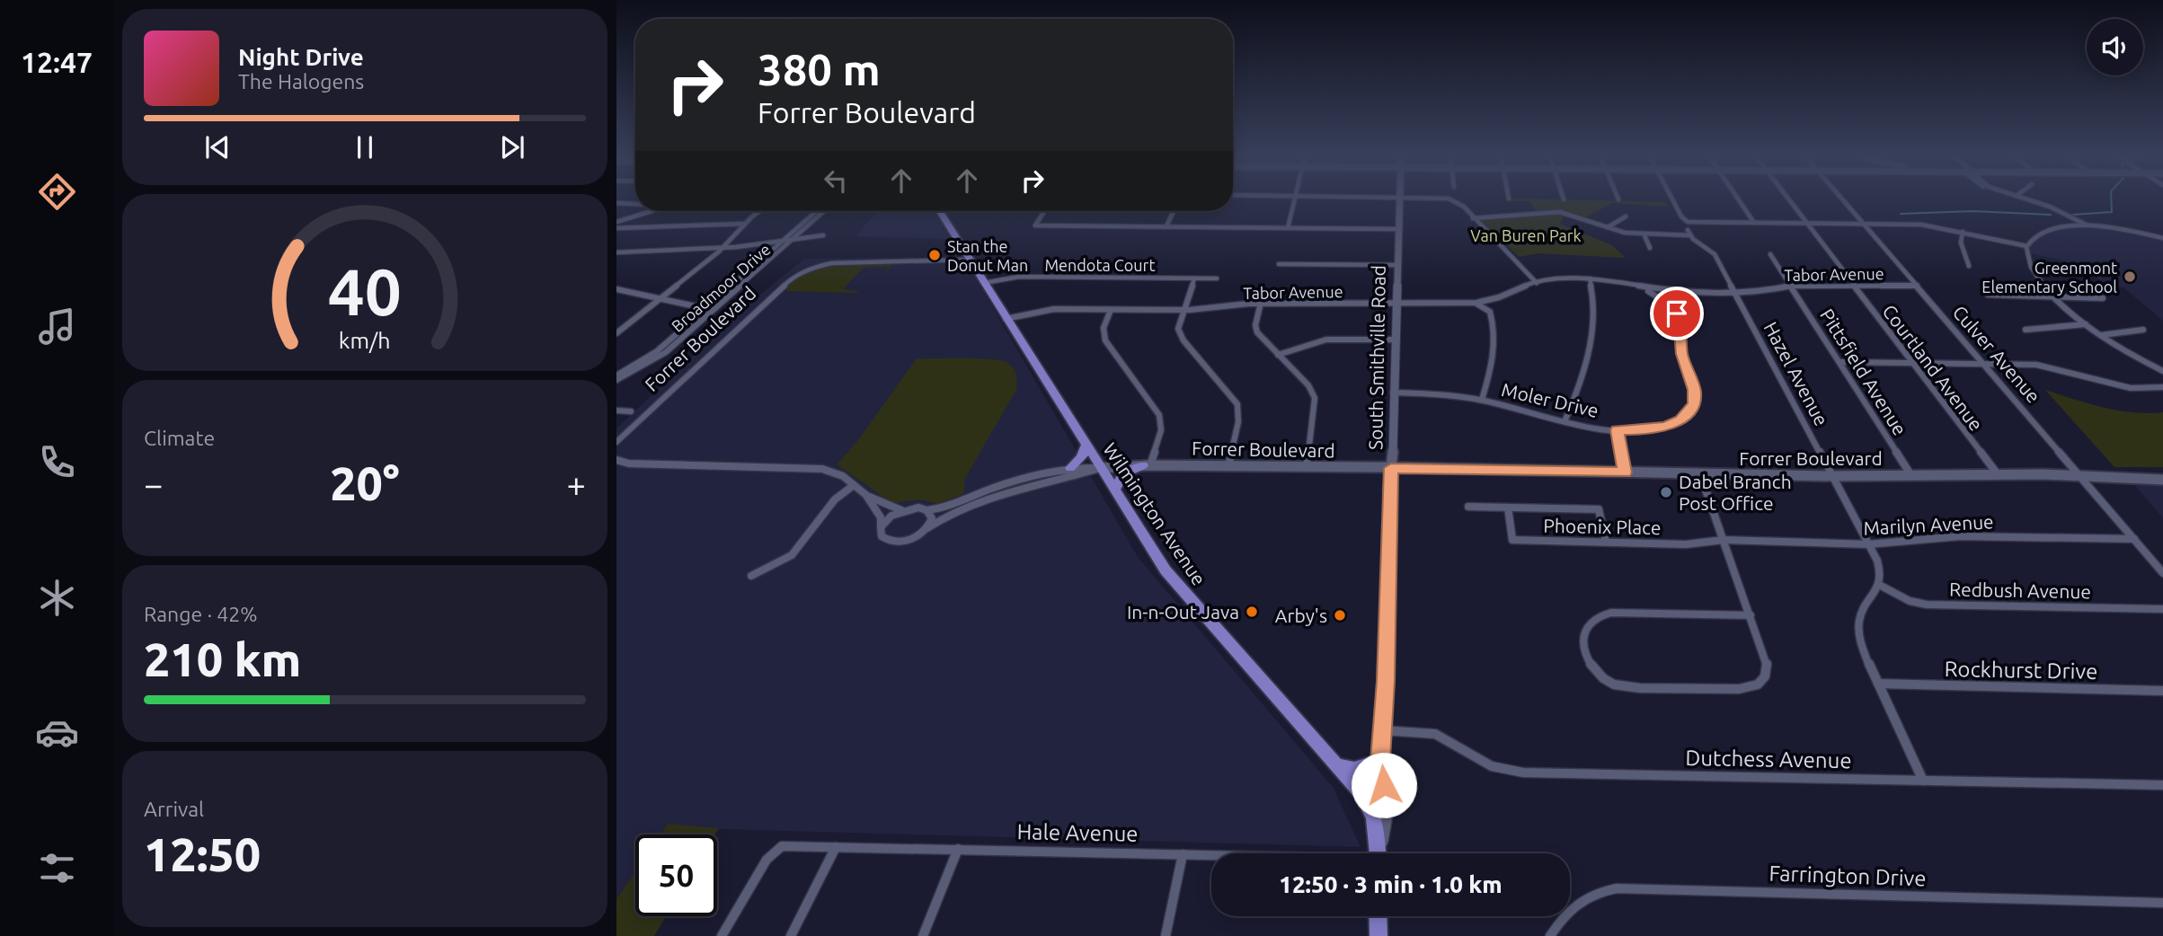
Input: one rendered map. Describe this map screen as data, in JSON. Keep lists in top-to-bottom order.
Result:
{
  "streets": {
    "main road": ["Forrer Boulevard", "South Smithville Road", "Wilmington Avenue"],
    "street": [
      "Mendota Court",
      "Tabor Avenue",
      "Broadmoor Drive",
      "Culver Avenue",
      "Courtland Avenue",
      "Pittsfield Avenue",
      "Hazel Avenue",
      "Moler Drive",
      "Marilyn Avenue",
      "Phoenix Place",
      "Redbush Avenue",
      "Rockhurst Drive",
      "Dutchess Avenue",
      "Hale Avenue",
      "Farrington Drive"
    ]
  },
  "crossings": [
    ["Mendota Court", "Wilmington Avenue"],
    ["Tabor Avenue", "Culver Avenue"],
    ["Tabor Avenue", "South Smithville Road"],
    ["Tabor Avenue", "Courtland Avenue"],
    ["Tabor Avenue", "Pittsfield Avenue"],
    ["Tabor Avenue", "Hazel Avenue"],
    ["Tabor Avenue", "Wilmington Avenue"],
    ["Forrer Boulevard", "Culver Avenue"],
    ["Forrer Boulevard", "South Smithville Road"],
    ["Forrer Boulevard", "Courtland Avenue"],
    ["Forrer Boulevard", "Pittsfield Avenue"],
    ["Forrer Boulevard", "Hazel Avenue"],
    ["Forrer Boulevard", "Wilmington Avenue"],
    ["Culver Avenue", "Marilyn Avenue"],
    ["South Smithville Road", "Moler Drive"],
    ["South Smithville Road", "Dutchess Avenue"],
    ["Hazel Avenue", "Marilyn Avenue"],
    ["Hazel Avenue", "Redbush Avenue"],
    ["Marilyn Avenue", "Phoenix Place"]
  ],
  "parks": ["Van Buren Park"],
  "places": [
    "Stan the Donut Man",
    "Greenmont Elementary School",
    "Dabel Branch Post Office",
    "In-n-Out Java",
    "Arby's"
  ],
  "page": {
    "tabs": "12:47",
    "turn": ["380 m", "Forrer Boulevard"],
    "song": ["Night Drive", "The Halogens"],
    "tile": [
      "Climate",
      ["Range · 42%", "210 km"],
      ["Arrival", "12:50"]
    ],
    "heat": ["−", "20°", "+"],
    "limit": "50",
    "trip": "12:50 · 3 min · 1.0 km",
    "gauge": ["40", "km/h"]
  }
}
